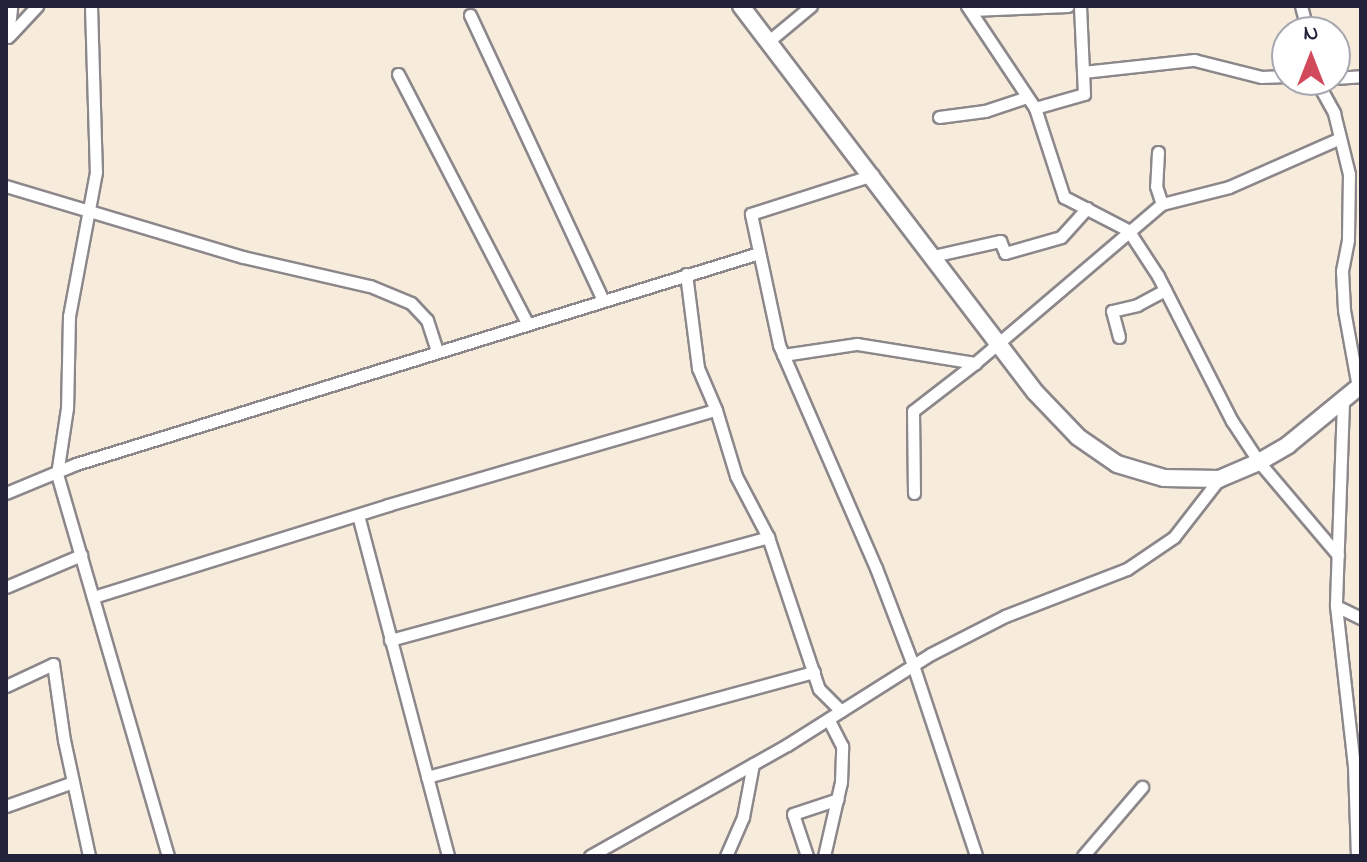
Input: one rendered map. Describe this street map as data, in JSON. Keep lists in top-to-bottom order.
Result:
{
  "north": "top"
}
